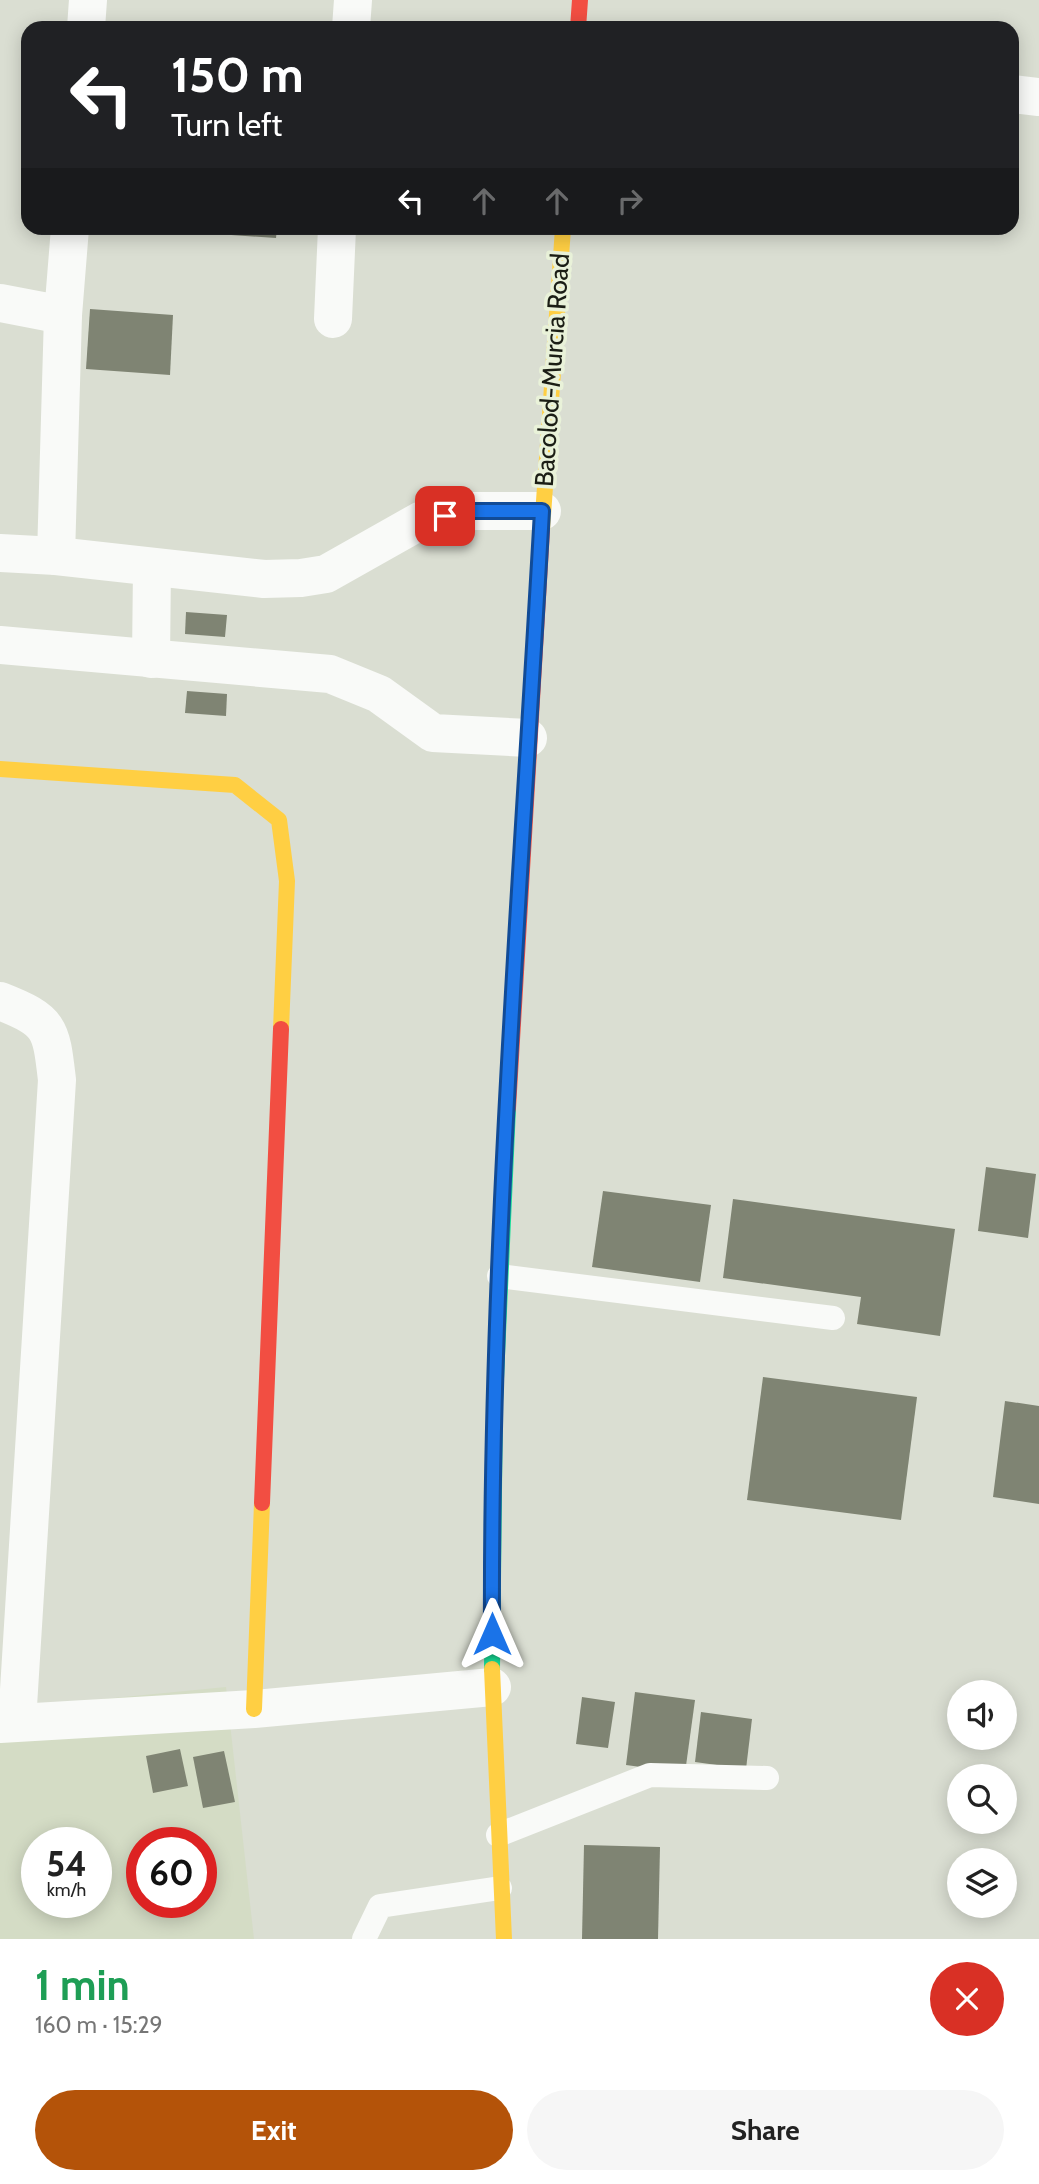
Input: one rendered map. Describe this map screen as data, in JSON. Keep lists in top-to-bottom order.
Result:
{
  "streets": {
    "main road": ["Bacolod-Murcia Road"]
  },
  "page": {
    "turn": ["150 m", "Turn left"],
    "speed": "54 km/h",
    "limit": "60",
    "heading": ["1 min", "160 m · 15:29"],
    "buttons": ["Exit", "Share"]
  }
}
